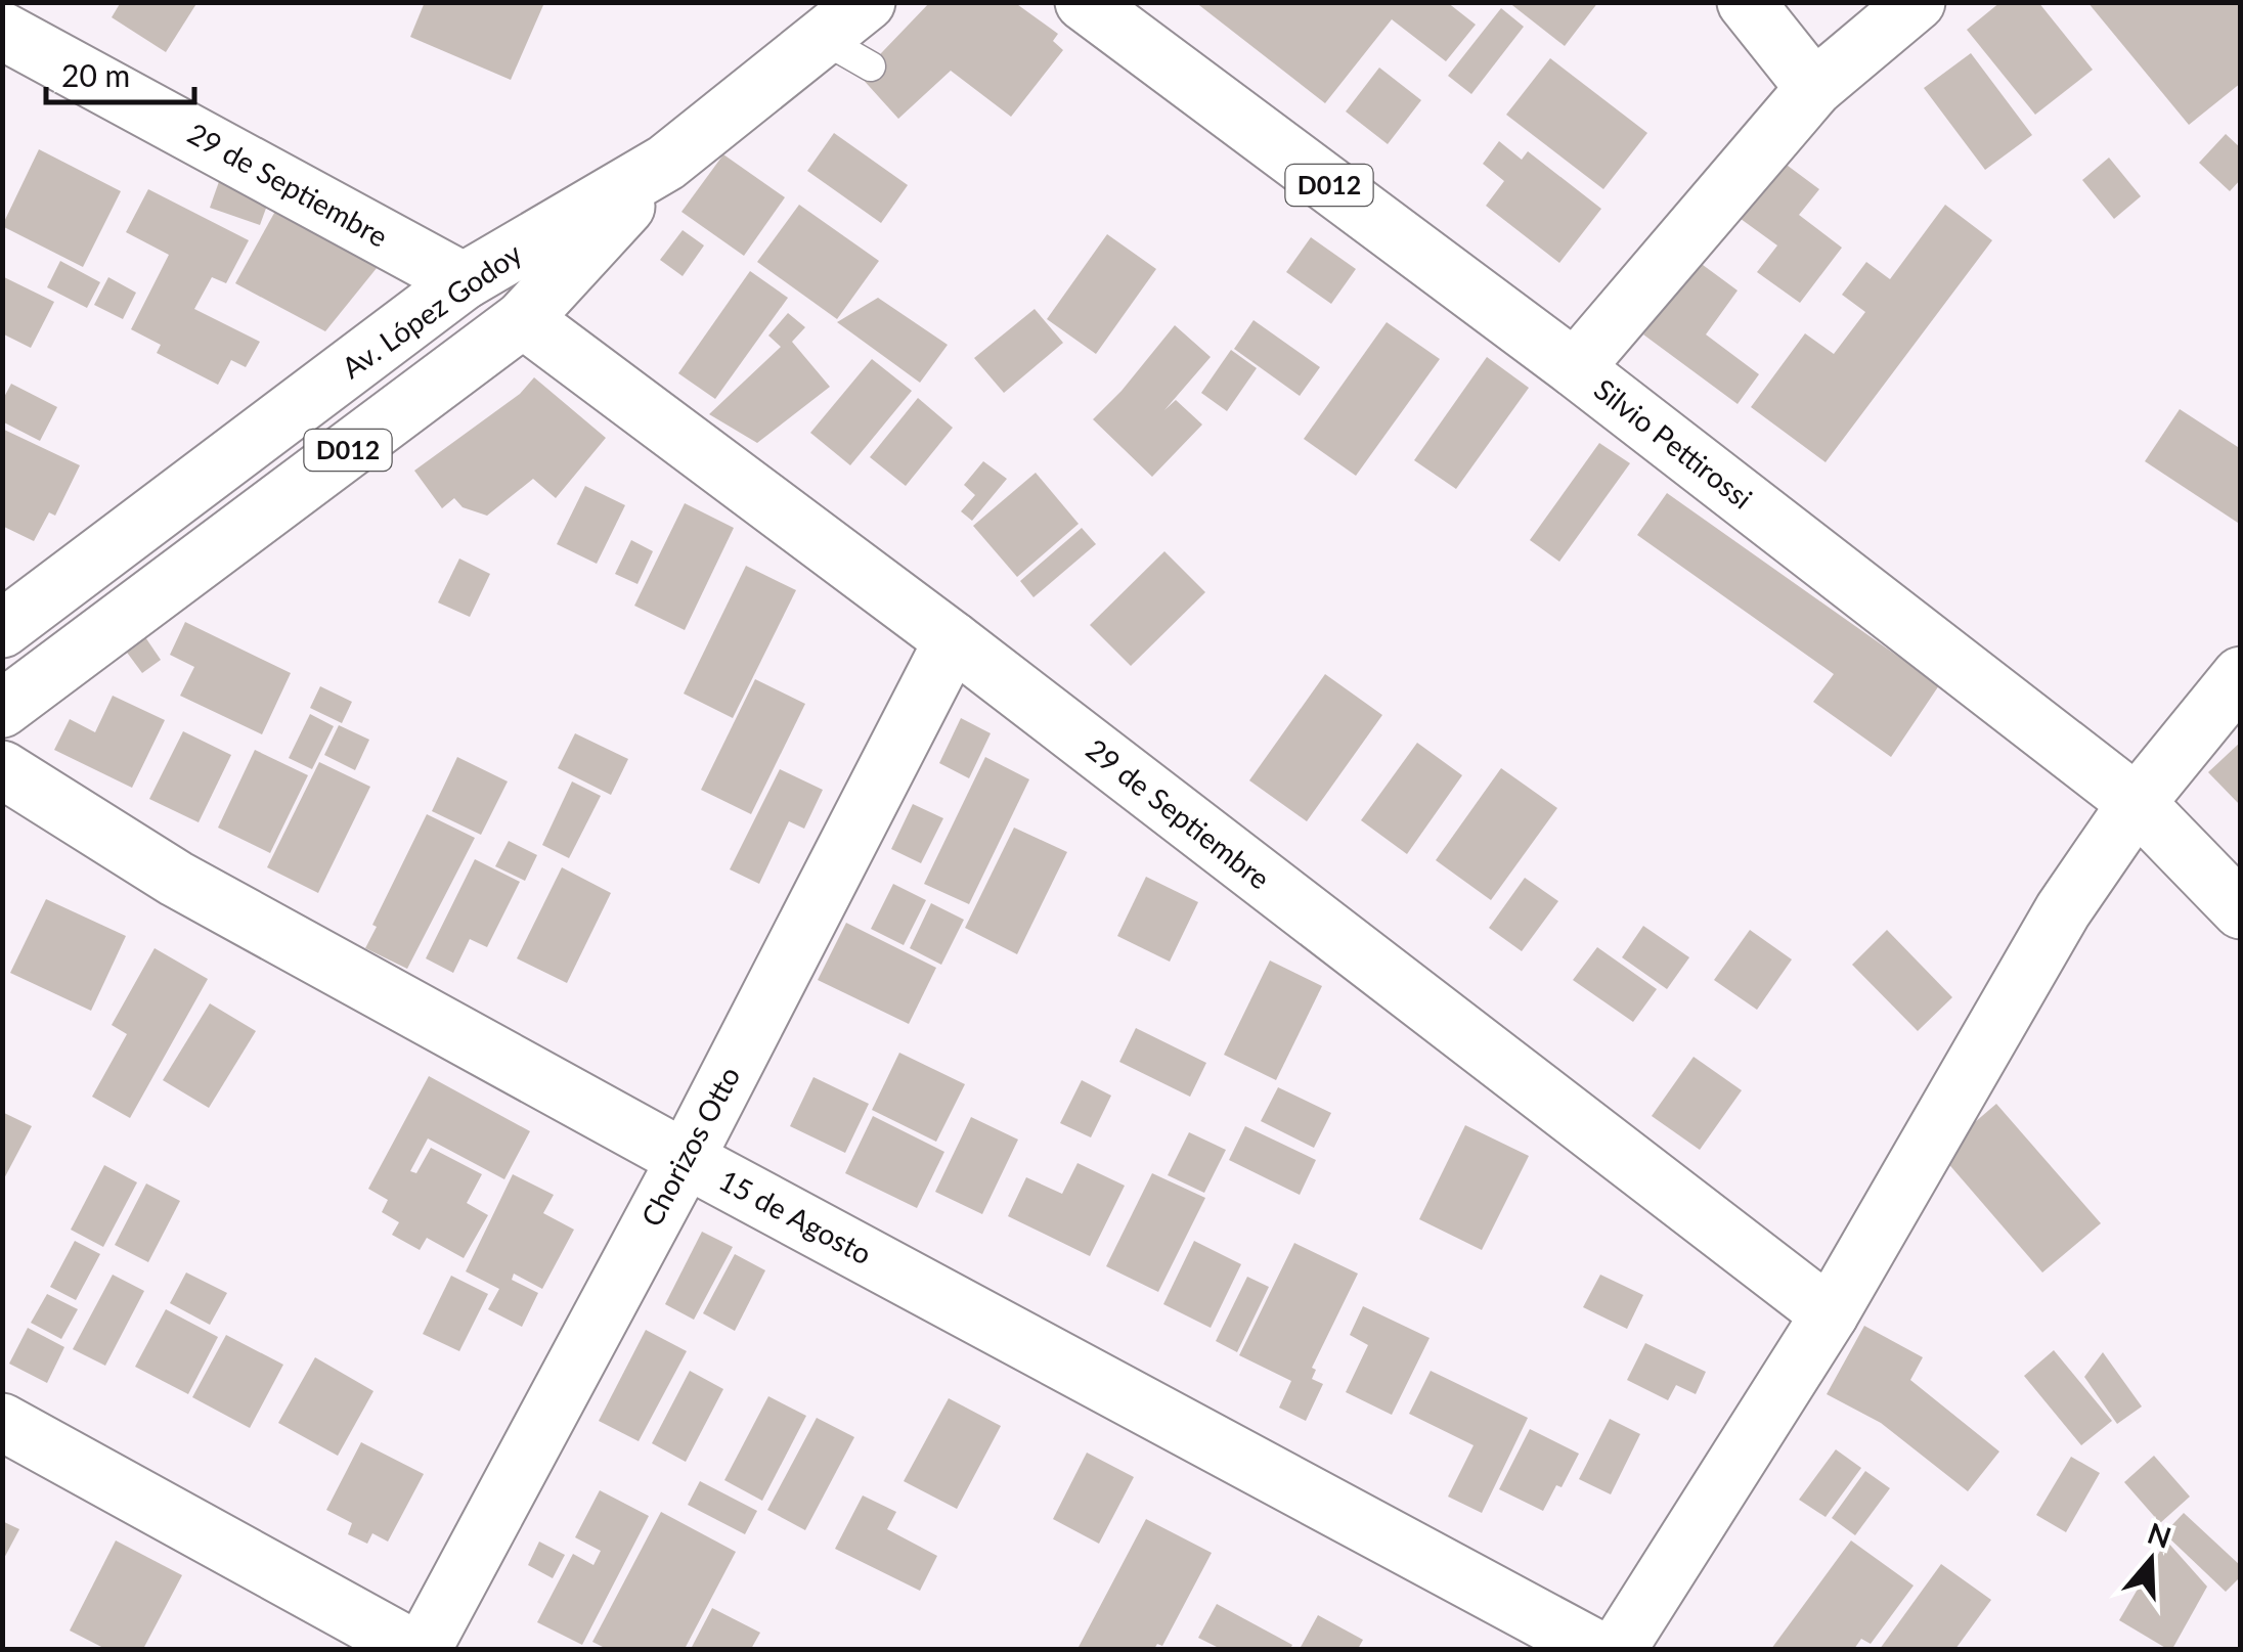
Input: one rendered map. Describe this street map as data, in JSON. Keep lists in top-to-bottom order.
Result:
{
  "streets": {
    "street": [
      "29 de Septiembre",
      "D012",
      "Av. López Godoy",
      "Silvio Pettirossi",
      "Chorizos Otto",
      "15 de Agosto"
    ]
  },
  "crossings": [
    ["29 de Septiembre", "D012"],
    ["29 de Septiembre", "Av. López Godoy"],
    ["29 de Septiembre", "Chorizos Otto"],
    ["D012", "Av. López Godoy"],
    ["Chorizos Otto", "15 de Agosto"]
  ],
  "scale_bar": "20 m",
  "north": "top"
}
